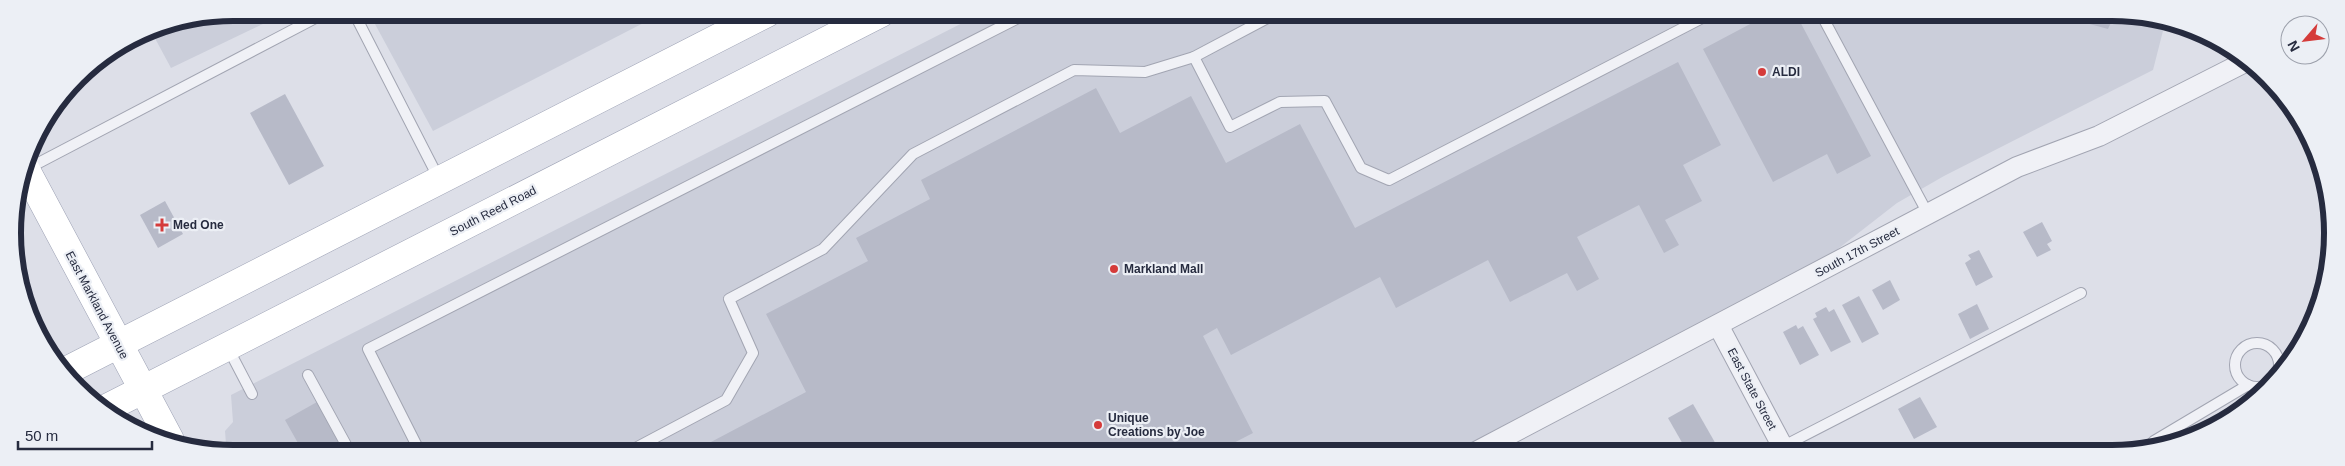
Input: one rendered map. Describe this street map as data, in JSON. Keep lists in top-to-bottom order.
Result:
{
  "streets": {
    "main road": ["South Reed Road", "East Markland Avenue"],
    "street": ["South 17th Street", "East State Street"]
  },
  "crossings": [
    ["South Reed Road", "East Markland Avenue"],
    ["South 17th Street", "East State Street"]
  ],
  "places": {
    "other": ["ALDI", "Markland Mall", "Unique Creations by Joe"],
    "health": ["Med One"]
  },
  "scale_bar": "50 m",
  "north": "bottom left"
}
